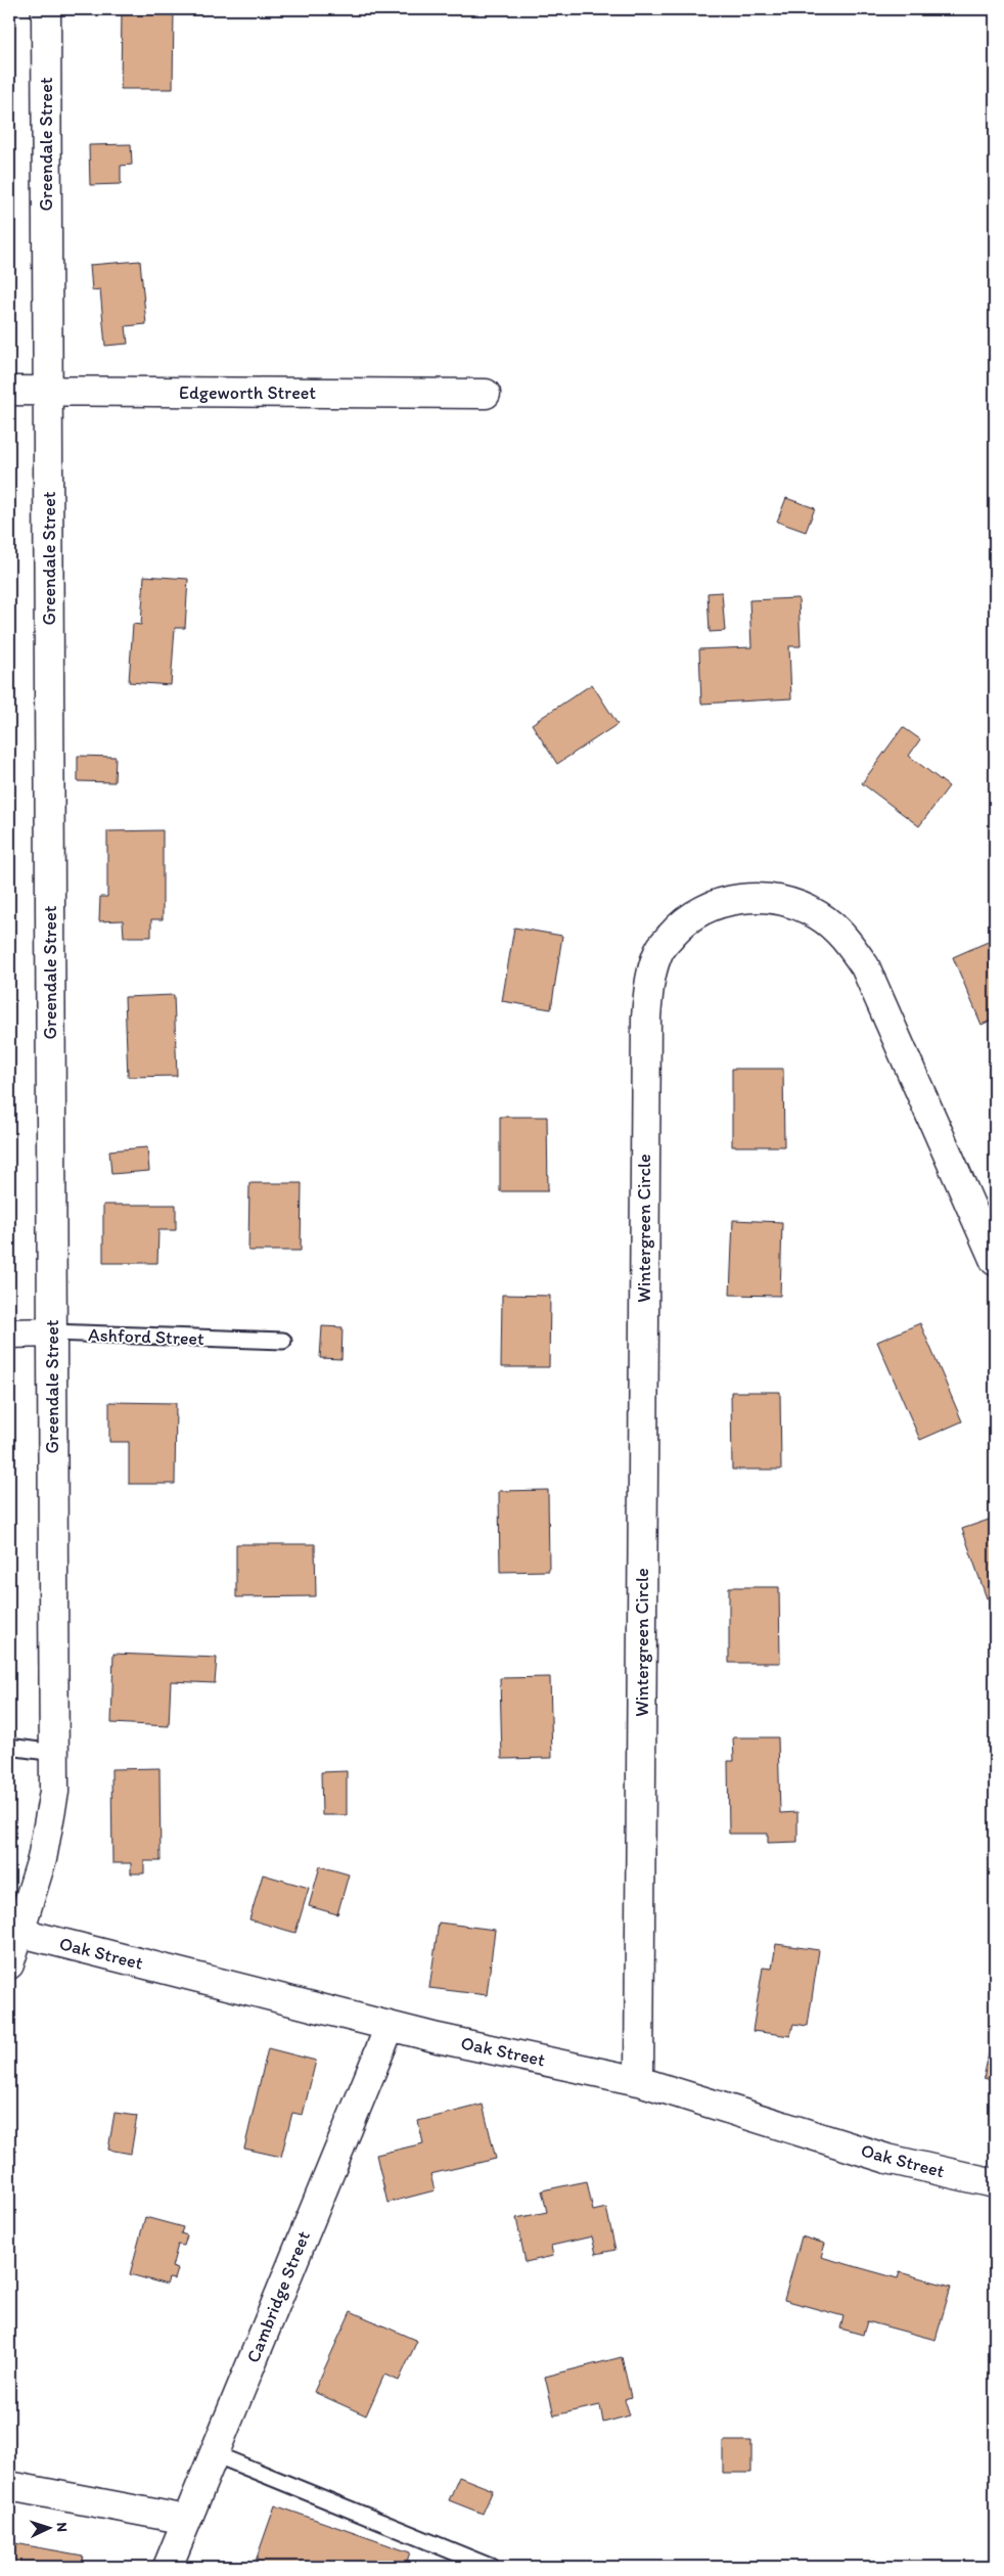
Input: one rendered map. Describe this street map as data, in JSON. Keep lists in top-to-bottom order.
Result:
{
  "streets": {
    "street": [
      "Greendale Street",
      "Edgeworth Street",
      "Wintergreen Circle",
      "Ashford Street",
      "Oak Street",
      "Cambridge Street"
    ]
  },
  "crossings": [
    ["Greendale Street", "Edgeworth Street"],
    ["Greendale Street", "Ashford Street"],
    ["Greendale Street", "Oak Street"],
    ["Wintergreen Circle", "Oak Street"],
    ["Oak Street", "Cambridge Street"]
  ],
  "north": "right"
}
